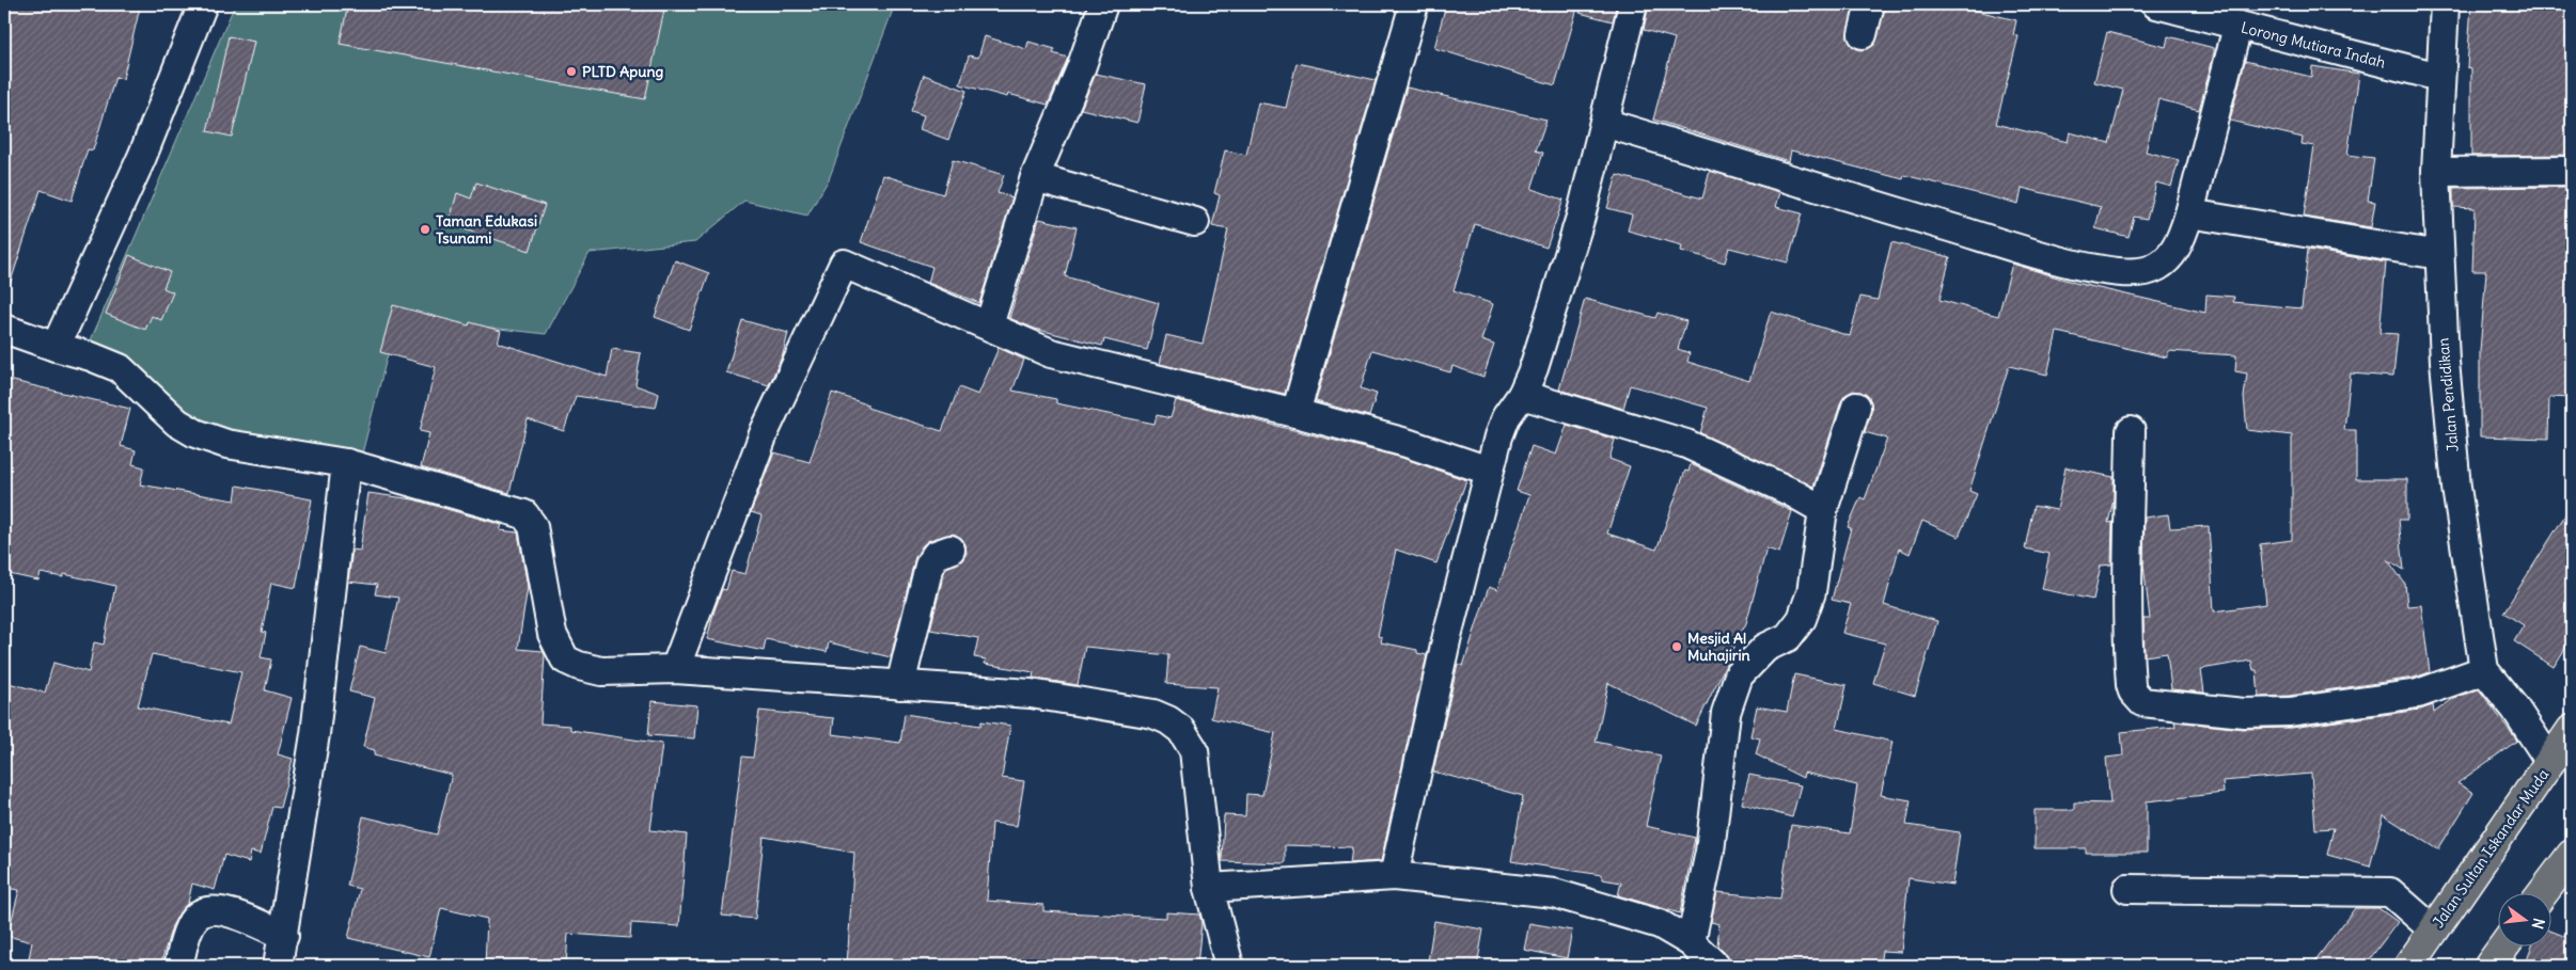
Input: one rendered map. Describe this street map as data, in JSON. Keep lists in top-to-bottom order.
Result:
{
  "streets": {
    "highway": ["Jalan Sultan Iskandar Muda"],
    "street": ["Lorong Mutiara Indah", "Jalan Pendidikan"]
  },
  "crossings": [
    ["Lorong Mutiara Indah", "Jalan Pendidikan"]
  ],
  "places": ["PLTD Apung", "Taman Edukasi Tsunami", "Mesjid Al Muhajirin"],
  "north": "right"
}
